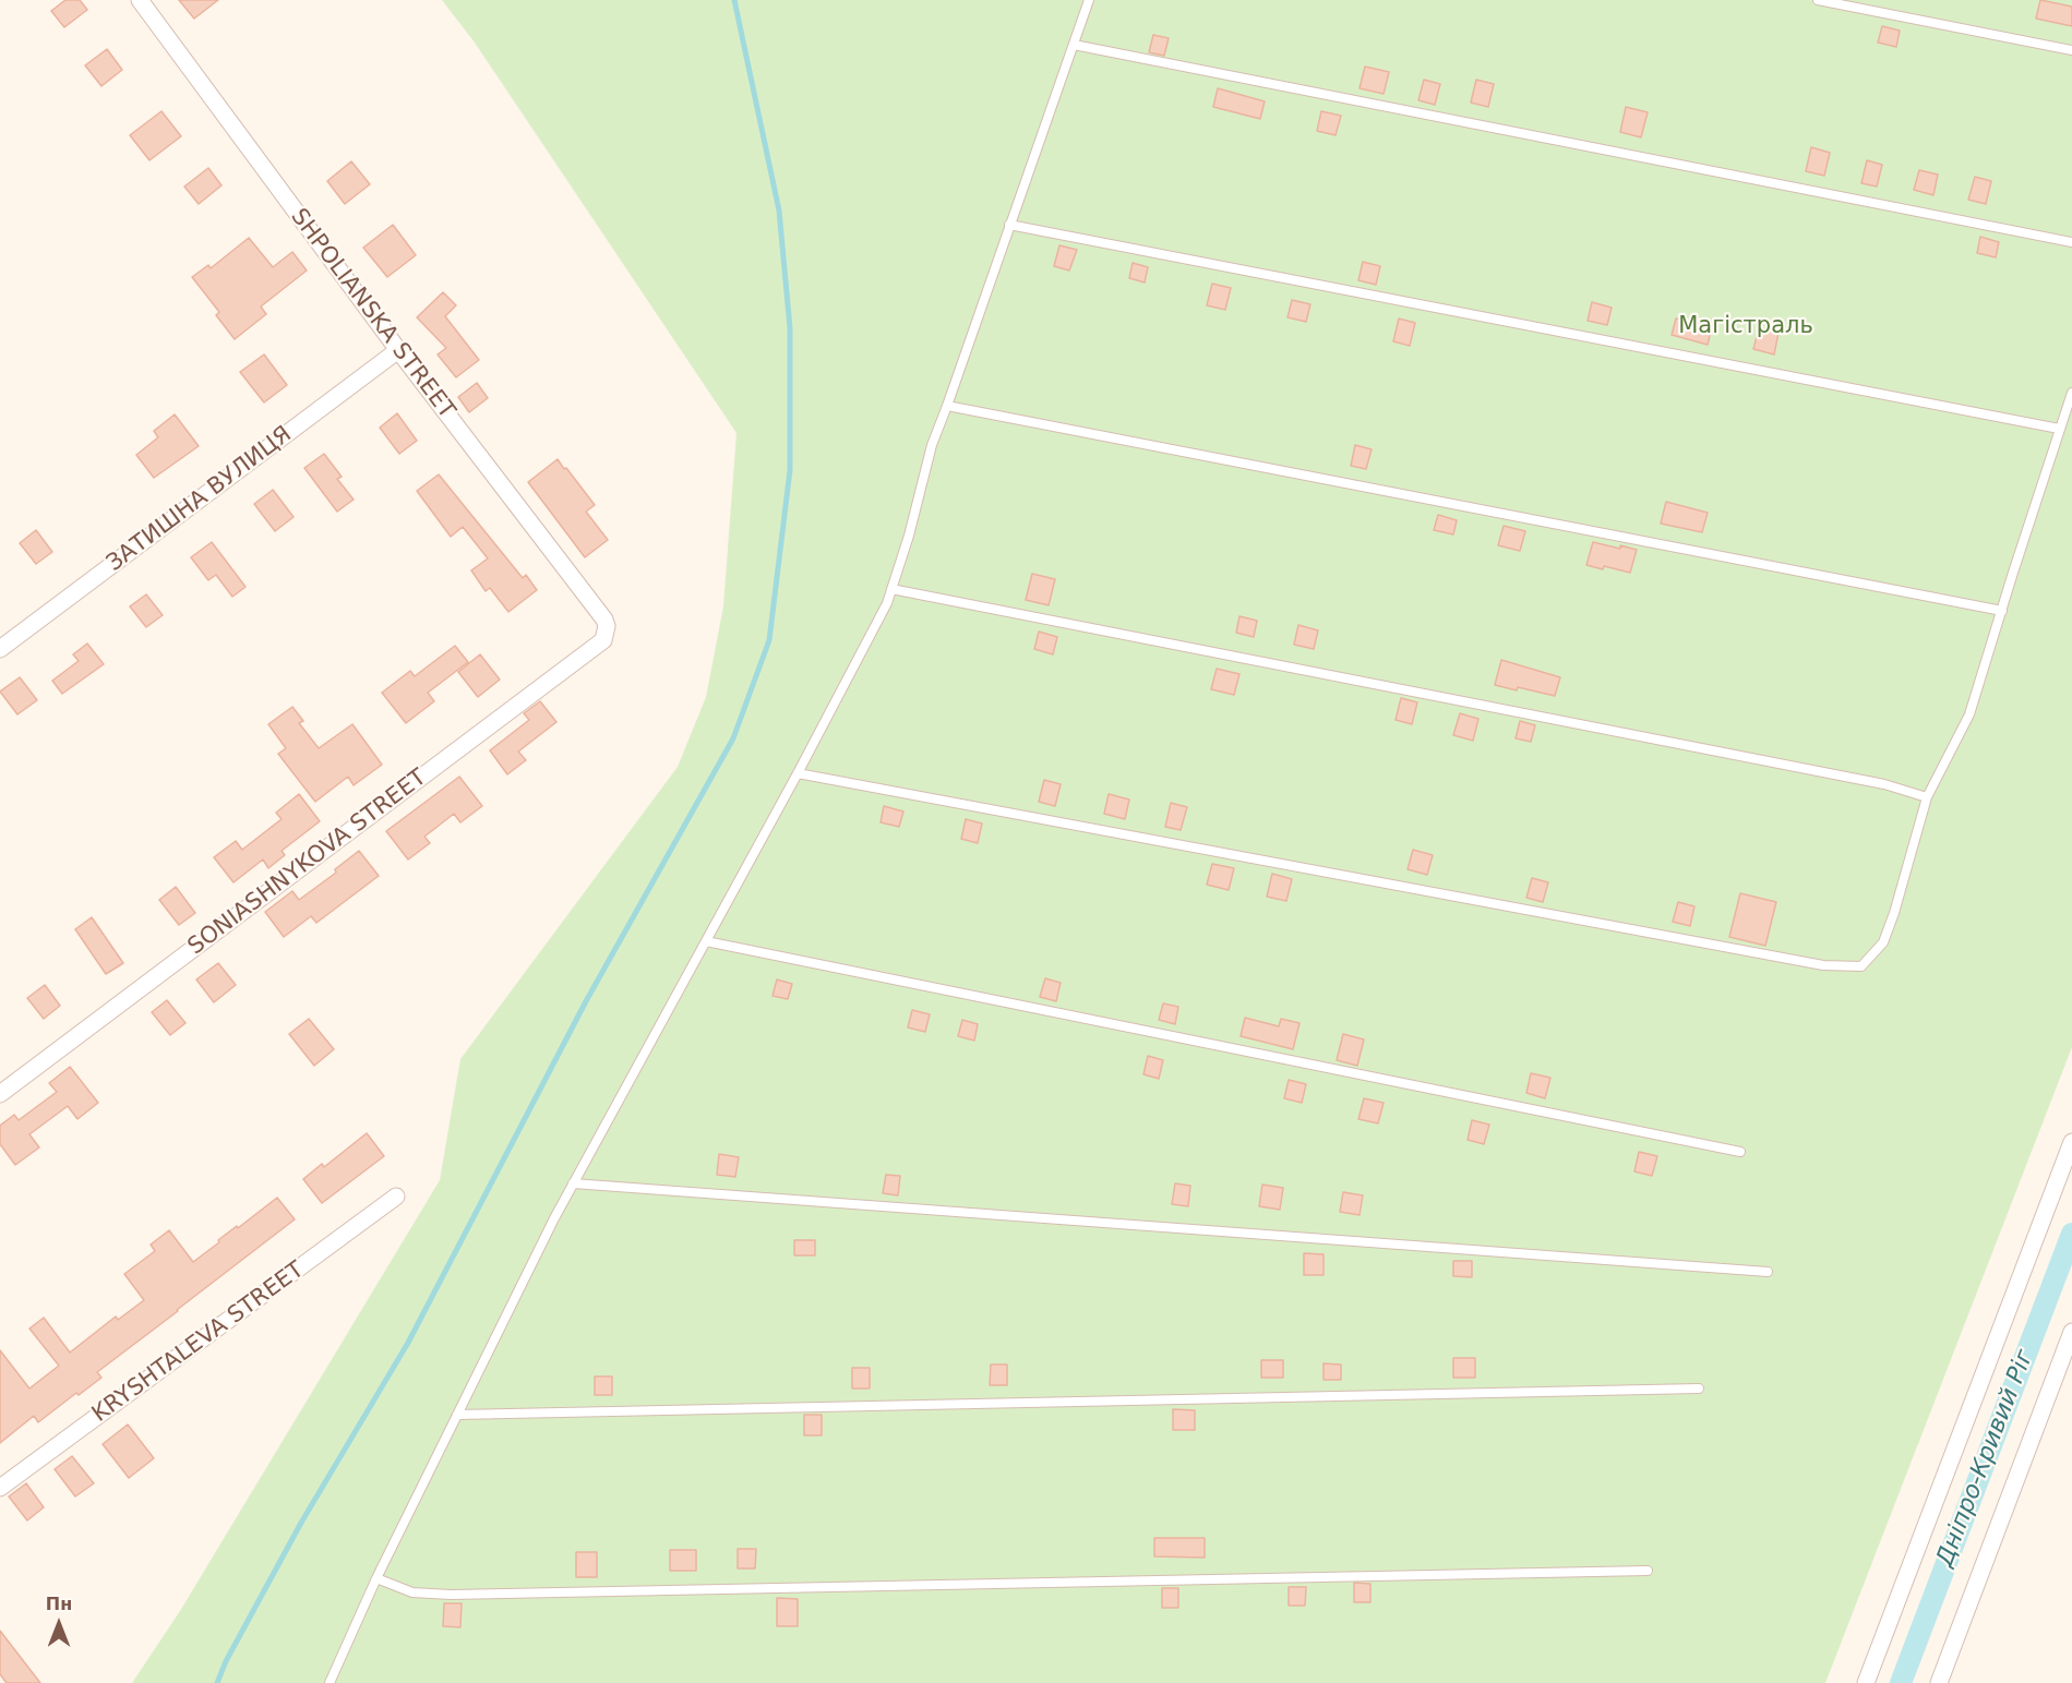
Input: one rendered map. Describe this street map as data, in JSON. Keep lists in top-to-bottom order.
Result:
{
  "streets": {
    "street": [
      "SHPOLIANSKA STREET",
      "ЗАТИШНА ВУЛИЦЯ",
      "SONIASHNYKOVA STREET",
      "KRYSHTALEVA STREET"
    ]
  },
  "crossings": [
    ["SHPOLIANSKA STREET", "ЗАТИШНА ВУЛИЦЯ"],
    ["SHPOLIANSKA STREET", "SONIASHNYKOVA STREET"]
  ],
  "water": ["Дніпро-Кривий Ріг"],
  "parks": ["Магістраль"],
  "north": "top"
}
